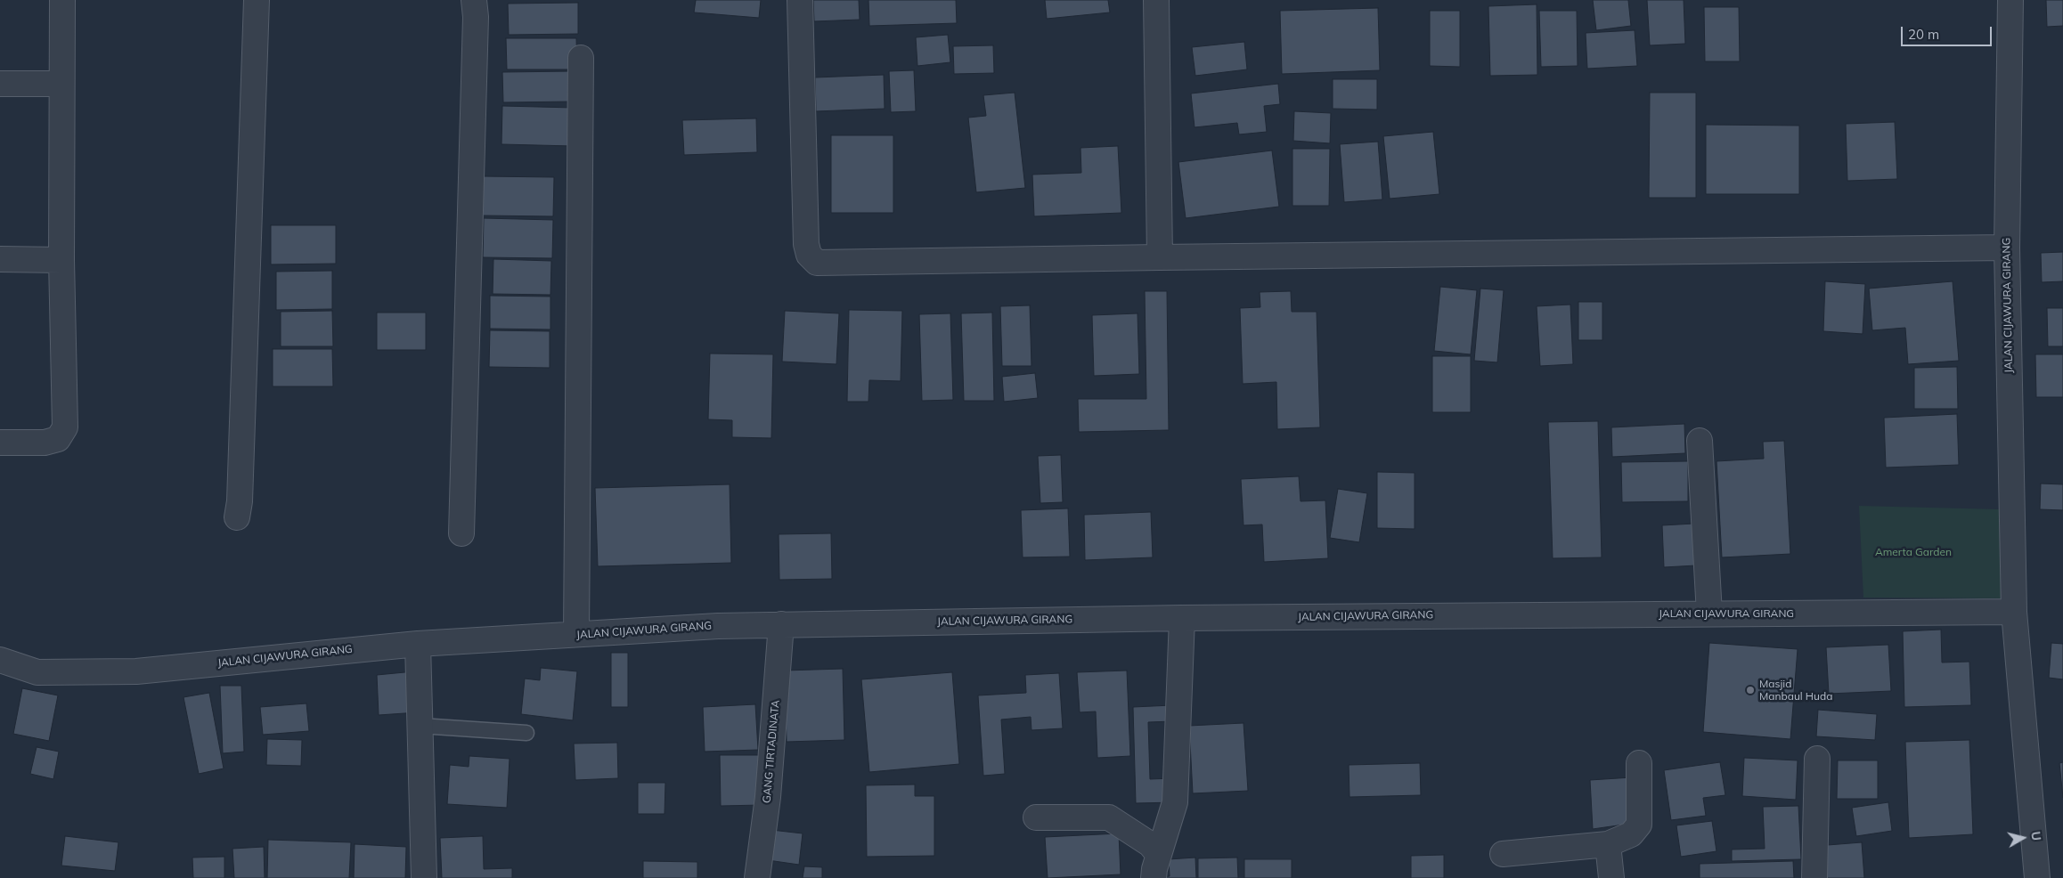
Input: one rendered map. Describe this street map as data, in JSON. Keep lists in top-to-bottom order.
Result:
{
  "streets": {
    "street": ["JALAN CIJAWURA GIRANG", "GANG TIRTADINATA"]
  },
  "crossings": [
    ["JALAN CIJAWURA GIRANG", "GANG TIRTADINATA"]
  ],
  "parks": ["Amerta Garden"],
  "places": ["Masjid Manbaul Huda"],
  "scale_bar": "20 m",
  "north": "right"
}
